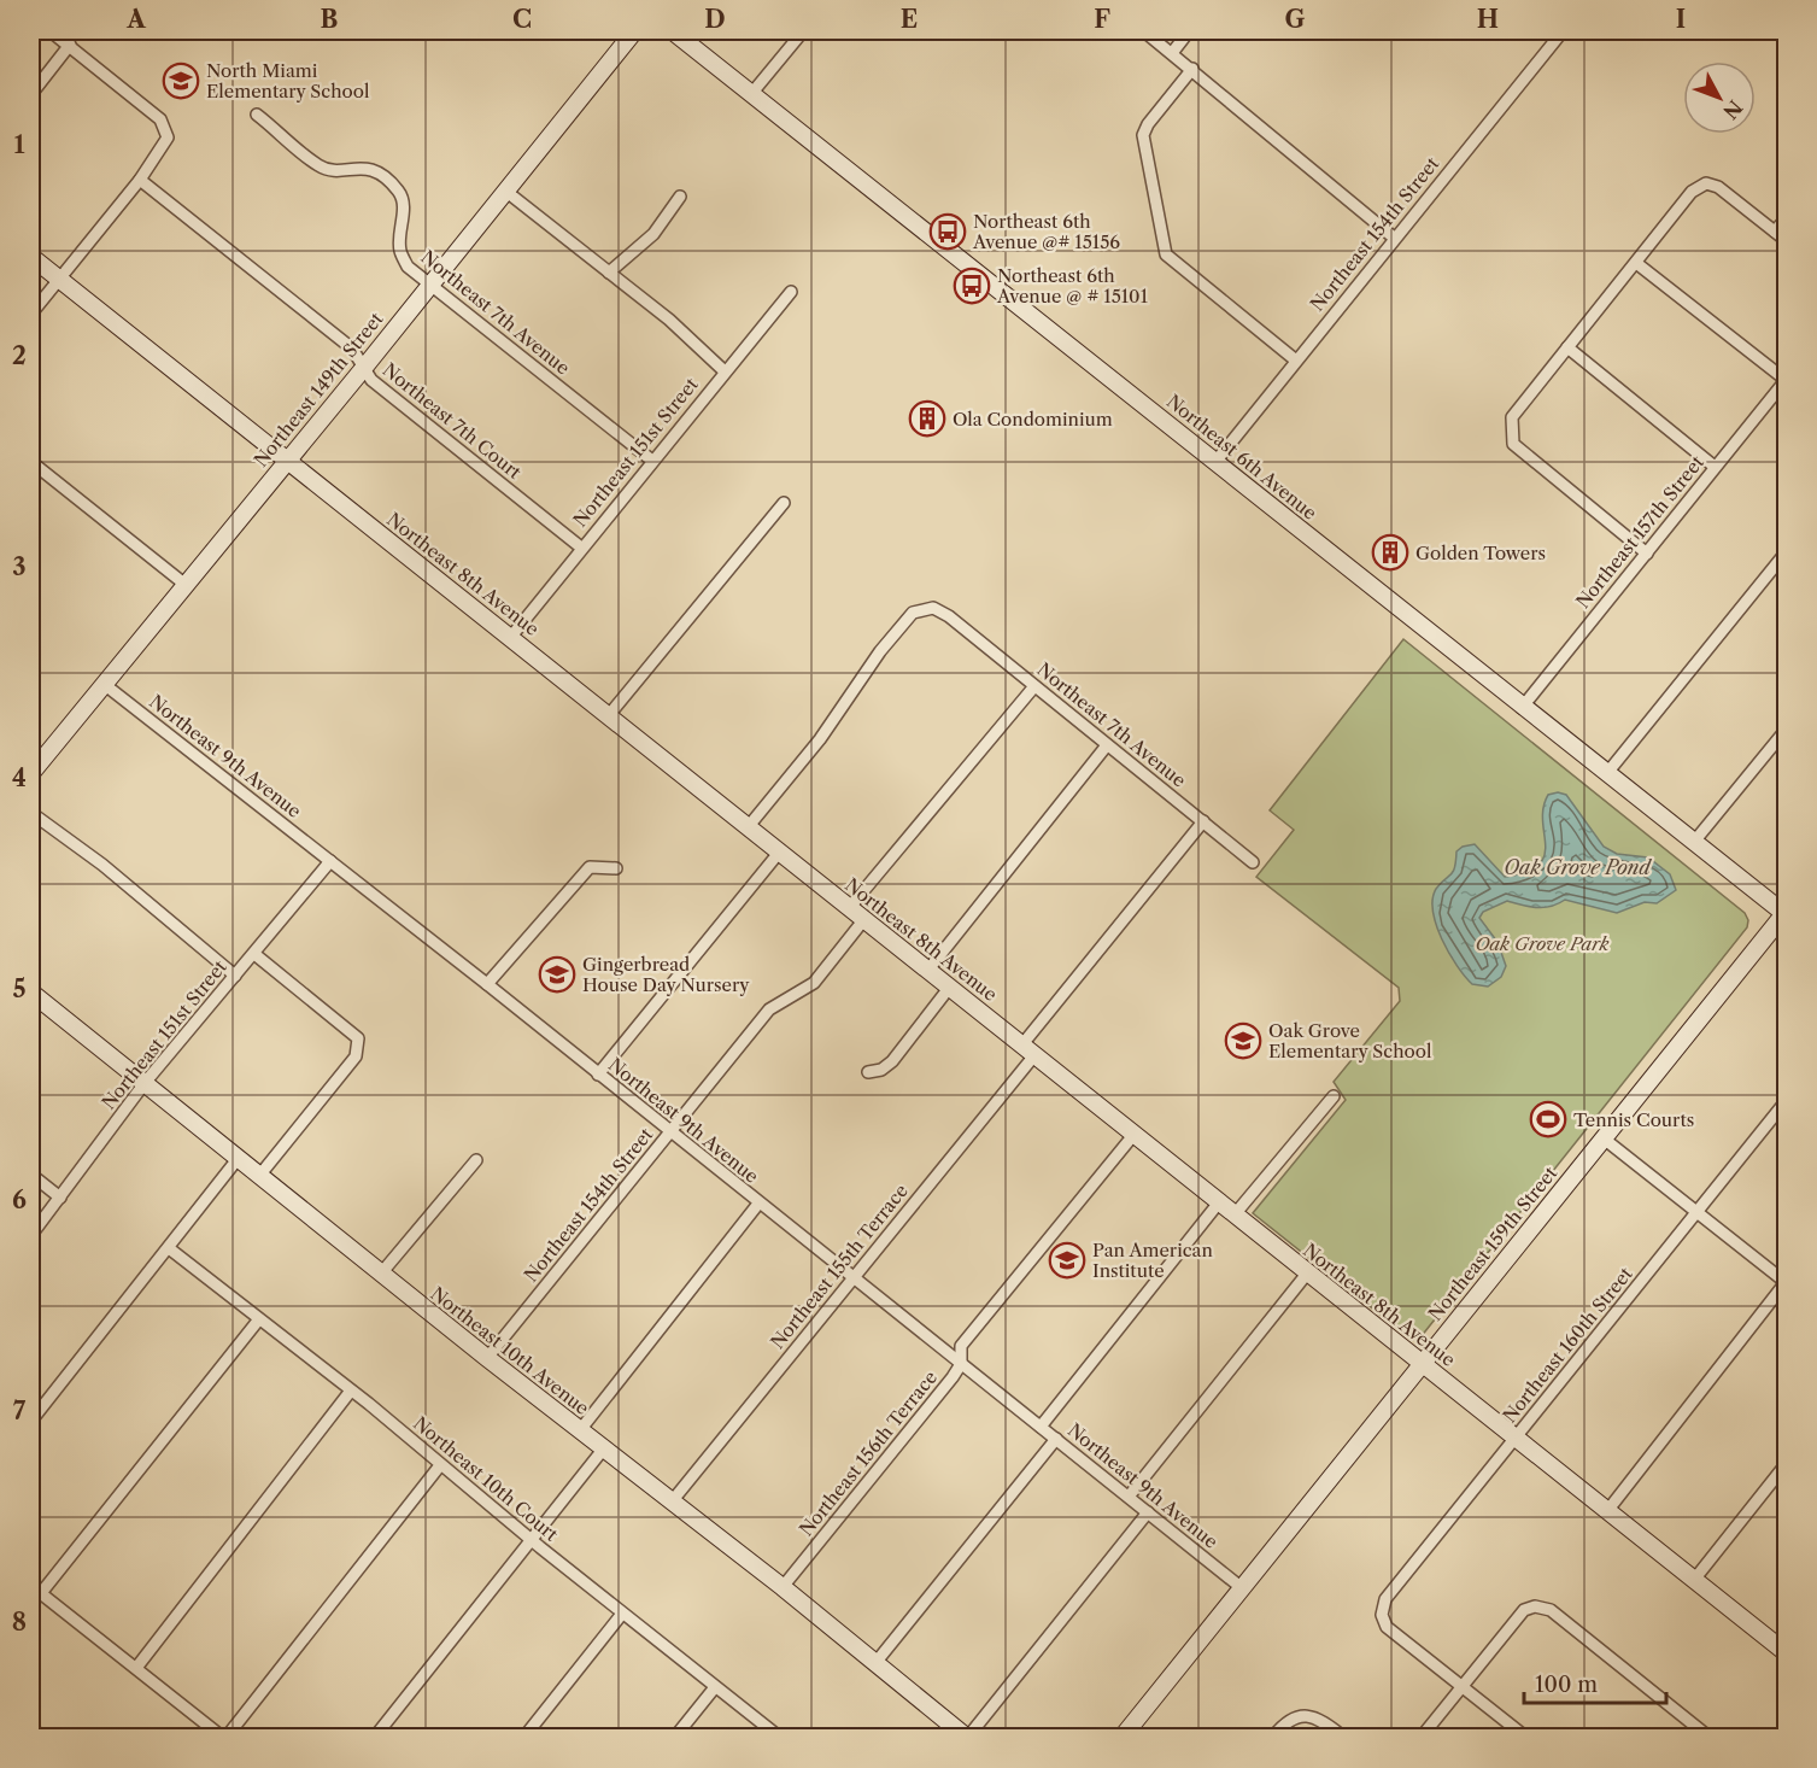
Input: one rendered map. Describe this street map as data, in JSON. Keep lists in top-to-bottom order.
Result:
{
  "streets": {
    "street": [
      "Northeast 154th Street",
      "Northeast 7th Avenue",
      "Northeast 149th Street",
      "Northeast 7th Court",
      "Northeast 151st Street",
      "Northeast 6th Avenue",
      "Northeast 157th Street",
      "Northeast 8th Avenue",
      "Northeast 9th Avenue",
      "Northeast 159th Street",
      "Northeast 155th Terrace",
      "Northeast 160th Street",
      "Northeast 10th Avenue",
      "Northeast 156th Terrace",
      "Northeast 10th Court"
    ]
  },
  "crossings": [
    ["Northeast 154th Street", "Northeast 6th Avenue"],
    ["Northeast 154th Street", "Northeast 8th Avenue"],
    ["Northeast 154th Street", "Northeast 9th Avenue"],
    ["Northeast 154th Street", "Northeast 10th Avenue"],
    ["Northeast 7th Avenue", "Northeast 149th Street"],
    ["Northeast 7th Avenue", "Northeast 151st Street"],
    ["Northeast 7th Avenue", "Northeast 8th Avenue"],
    ["Northeast 7th Avenue", "Northeast 155th Terrace"],
    ["Northeast 149th Street", "Northeast 7th Court"],
    ["Northeast 149th Street", "Northeast 8th Avenue"],
    ["Northeast 149th Street", "Northeast 9th Avenue"],
    ["Northeast 7th Court", "Northeast 151st Street"],
    ["Northeast 151st Street", "Northeast 8th Avenue"],
    ["Northeast 151st Street", "Northeast 9th Avenue"],
    ["Northeast 151st Street", "Northeast 10th Avenue"],
    ["Northeast 6th Avenue", "Northeast 157th Street"],
    ["Northeast 6th Avenue", "Northeast 159th Street"],
    ["Northeast 8th Avenue", "Northeast 159th Street"],
    ["Northeast 8th Avenue", "Northeast 155th Terrace"],
    ["Northeast 8th Avenue", "Northeast 160th Street"],
    ["Northeast 8th Avenue", "Northeast 156th Terrace"],
    ["Northeast 9th Avenue", "Northeast 159th Street"],
    ["Northeast 9th Avenue", "Northeast 155th Terrace"],
    ["Northeast 9th Avenue", "Northeast 156th Terrace"],
    ["Northeast 155th Terrace", "Northeast 10th Avenue"],
    ["Northeast 10th Avenue", "Northeast 156th Terrace"]
  ],
  "water": ["Oak Grove Pond"],
  "parks": ["Oak Grove Park"],
  "places": {
    "school or university": [
      "North Miami Elementary School",
      "Gingerbread House Day Nursery",
      "Oak Grove Elementary School",
      "Pan American Institute"
    ],
    "bus stop": ["Northeast 6th Avenue @# 15156", "Northeast 6th Avenue @ # 15101"],
    "building": ["Ola Condominium", "Golden Towers"],
    "sports": ["Tennis Courts"]
  },
  "scale_bar": "100 m",
  "north": "bottom right",
  "grid": {
    "columns": [
      "A",
      "B",
      "C",
      "D",
      "E",
      "F",
      "G",
      "H",
      "I"
    ],
    "rows": [
      "1",
      "2",
      "3",
      "4",
      "5",
      "6",
      "7",
      "8"
    ]
  }
}
